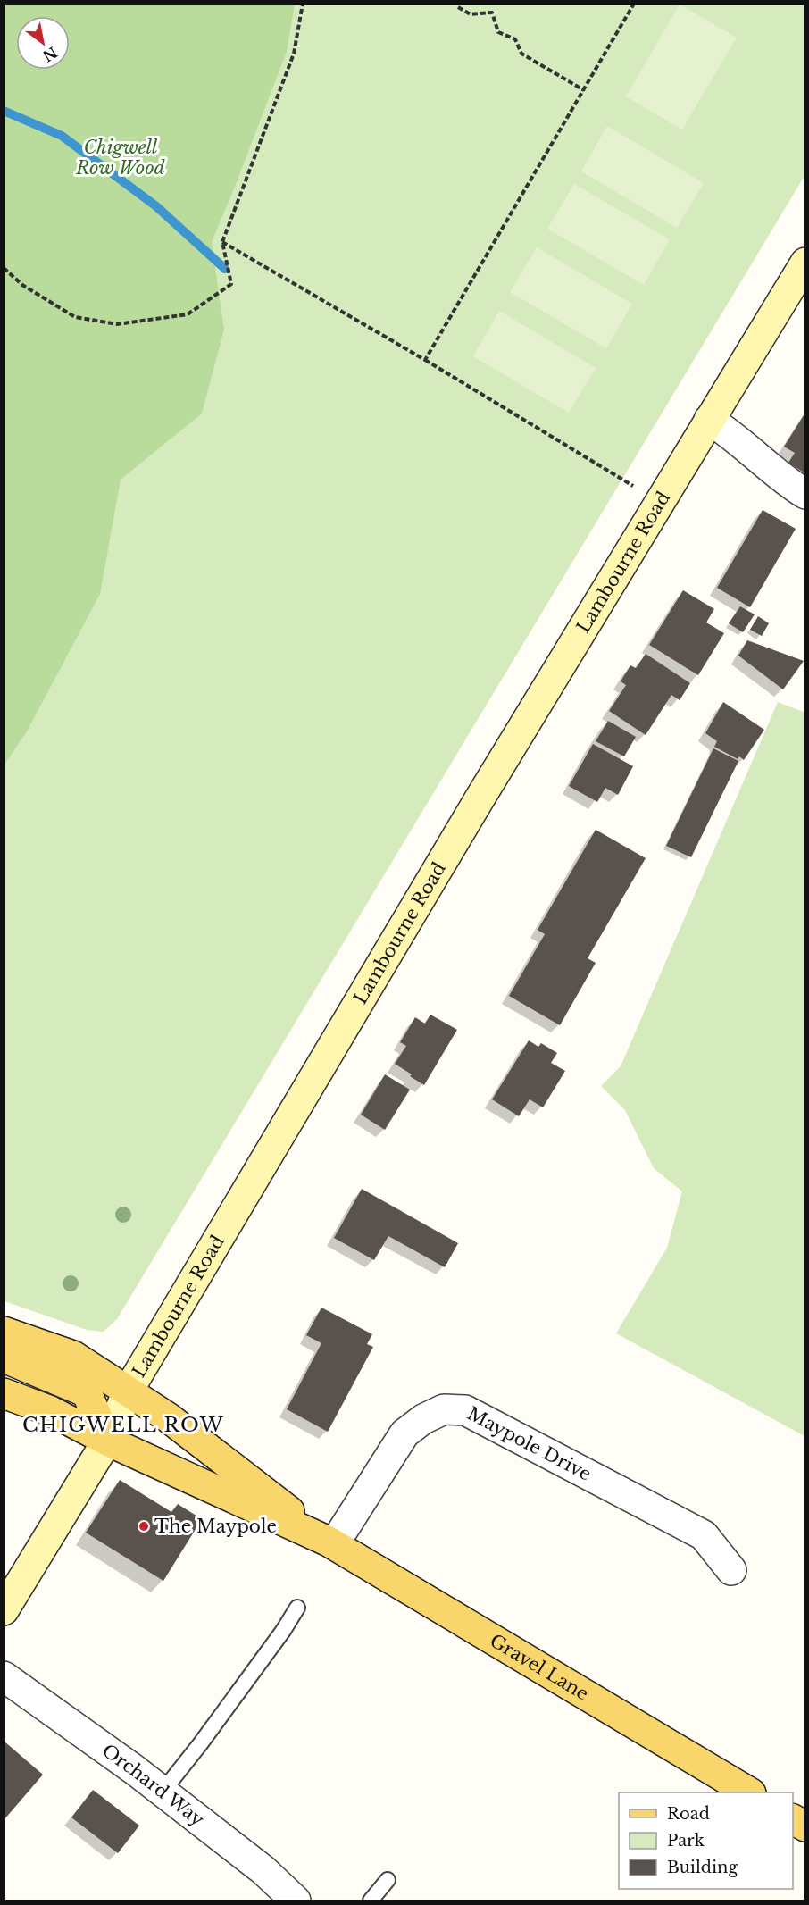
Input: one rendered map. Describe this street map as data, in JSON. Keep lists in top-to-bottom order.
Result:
{
  "streets": {
    "main road": ["Lambourne Road", "Gravel Lane"],
    "street": ["Maypole Drive", "Orchard Way"]
  },
  "crossings": [
    ["Lambourne Road", "Gravel Lane"],
    ["Maypole Drive", "Gravel Lane"]
  ],
  "districts": ["CHIGWELL ROW"],
  "parks": ["Chigwell Row Wood"],
  "places": ["The Maypole"],
  "legend": ["Road", "Park", "Building"],
  "north": "bottom right"
}
